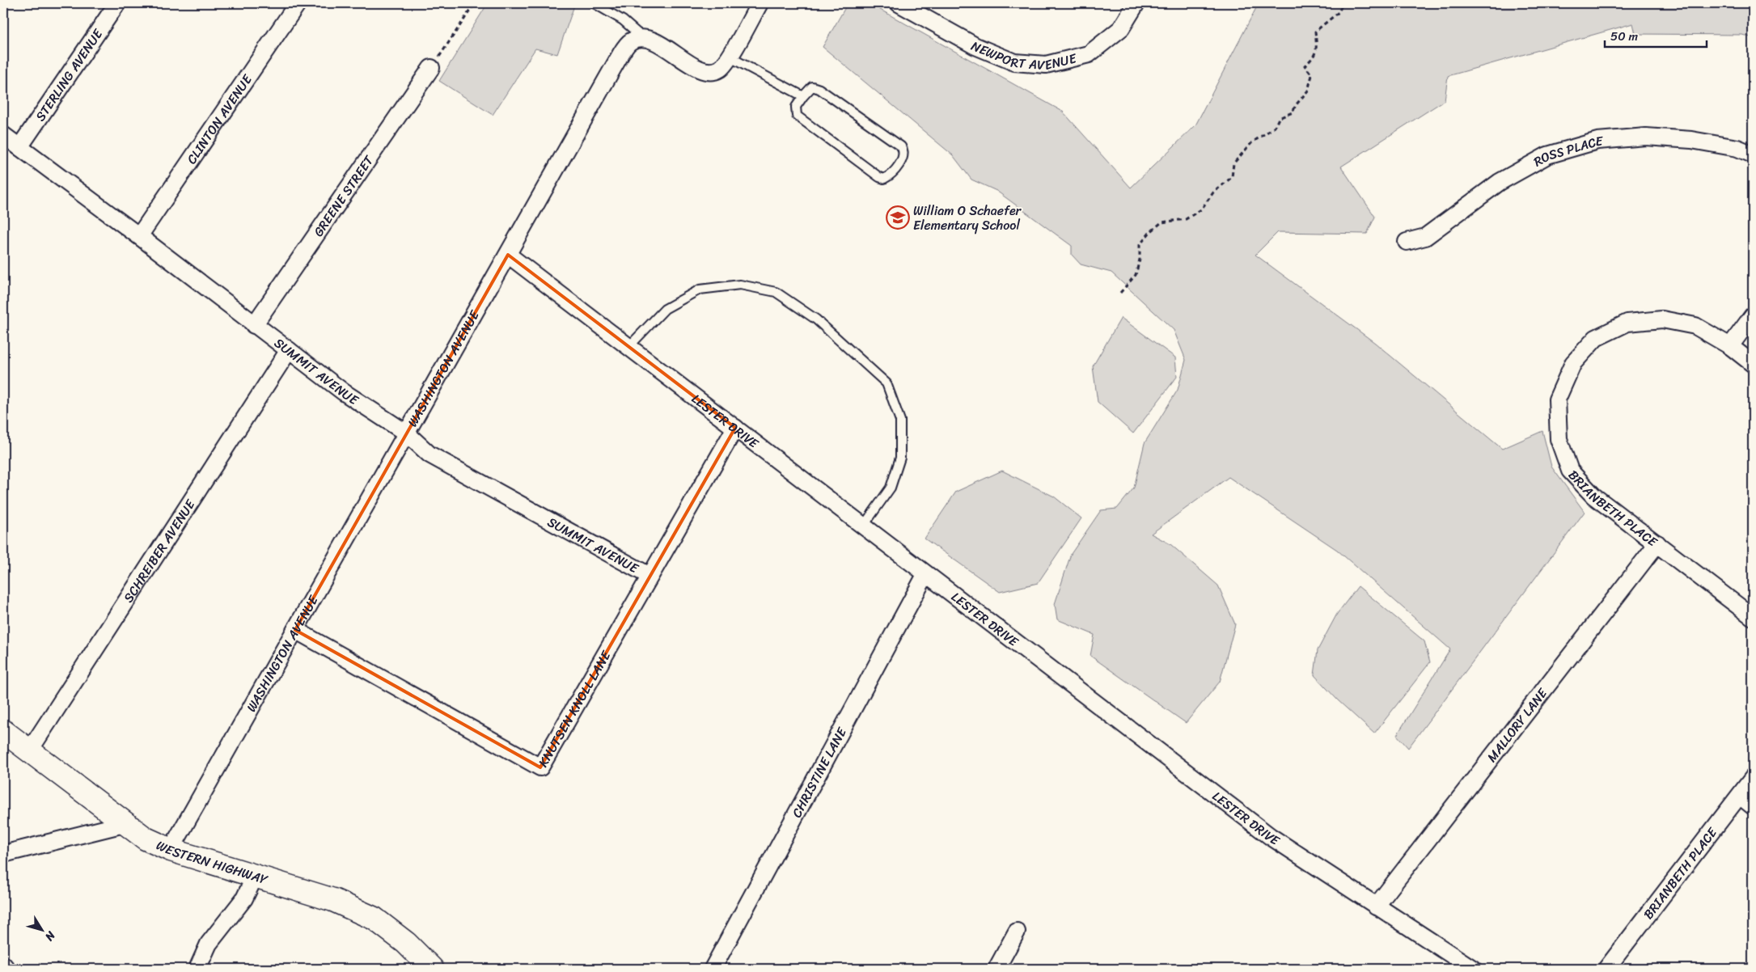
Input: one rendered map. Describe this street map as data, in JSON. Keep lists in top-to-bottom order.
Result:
{
  "streets": {
    "street": [
      "NEWPORT AVENUE",
      "STERLING AVENUE",
      "CLINTON AVENUE",
      "ROSS PLACE",
      "GREENE STREET",
      "WASHINGTON AVENUE",
      "SUMMIT AVENUE",
      "LESTER DRIVE",
      "BRIANBETH PLACE",
      "SCHREIBER AVENUE",
      "KNUTSEN KNOLL LANE",
      "MALLORY LANE",
      "CHRISTINE LANE",
      "WESTERN HIGHWAY"
    ]
  },
  "crossings": [
    ["STERLING AVENUE", "SUMMIT AVENUE"],
    ["CLINTON AVENUE", "SUMMIT AVENUE"],
    ["GREENE STREET", "SUMMIT AVENUE"],
    ["WASHINGTON AVENUE", "SUMMIT AVENUE"],
    ["WASHINGTON AVENUE", "LESTER DRIVE"],
    ["WASHINGTON AVENUE", "KNUTSEN KNOLL LANE"],
    ["WASHINGTON AVENUE", "WESTERN HIGHWAY"],
    ["SUMMIT AVENUE", "SCHREIBER AVENUE"],
    ["SUMMIT AVENUE", "KNUTSEN KNOLL LANE"],
    ["LESTER DRIVE", "KNUTSEN KNOLL LANE"],
    ["LESTER DRIVE", "MALLORY LANE"],
    ["LESTER DRIVE", "CHRISTINE LANE"],
    ["BRIANBETH PLACE", "MALLORY LANE"],
    ["SCHREIBER AVENUE", "WESTERN HIGHWAY"]
  ],
  "places": {
    "school or university": ["William O Schaefer Elementary School"]
  },
  "scale_bar": "50 m",
  "north": "bottom right"
}
